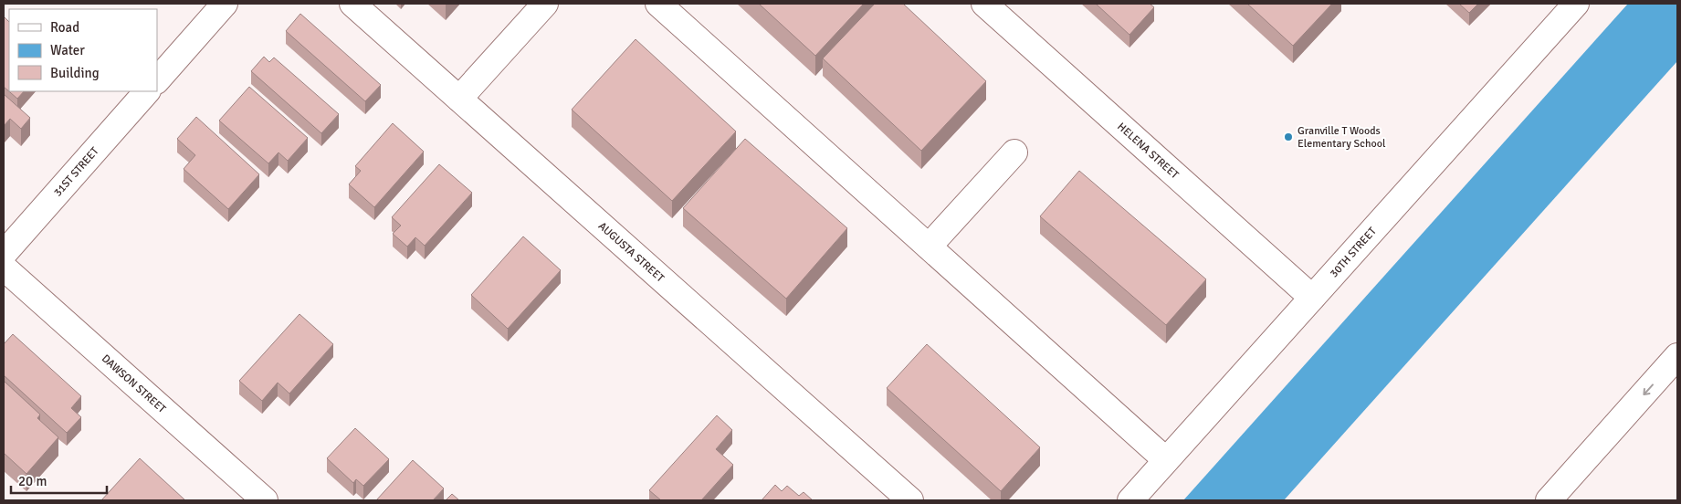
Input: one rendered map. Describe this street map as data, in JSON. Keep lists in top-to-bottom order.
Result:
{
  "streets": {
    "main road": [
      "HELENA STREET",
      "31ST STREET",
      "AUGUSTA STREET",
      "30TH STREET",
      "DAWSON STREET"
    ]
  },
  "crossings": [
    ["HELENA STREET", "30TH STREET"]
  ],
  "places": ["Granville T Woods Elementary School"],
  "legend": ["Road", "Water", "Building"],
  "scale_bar": "20 m"
}
